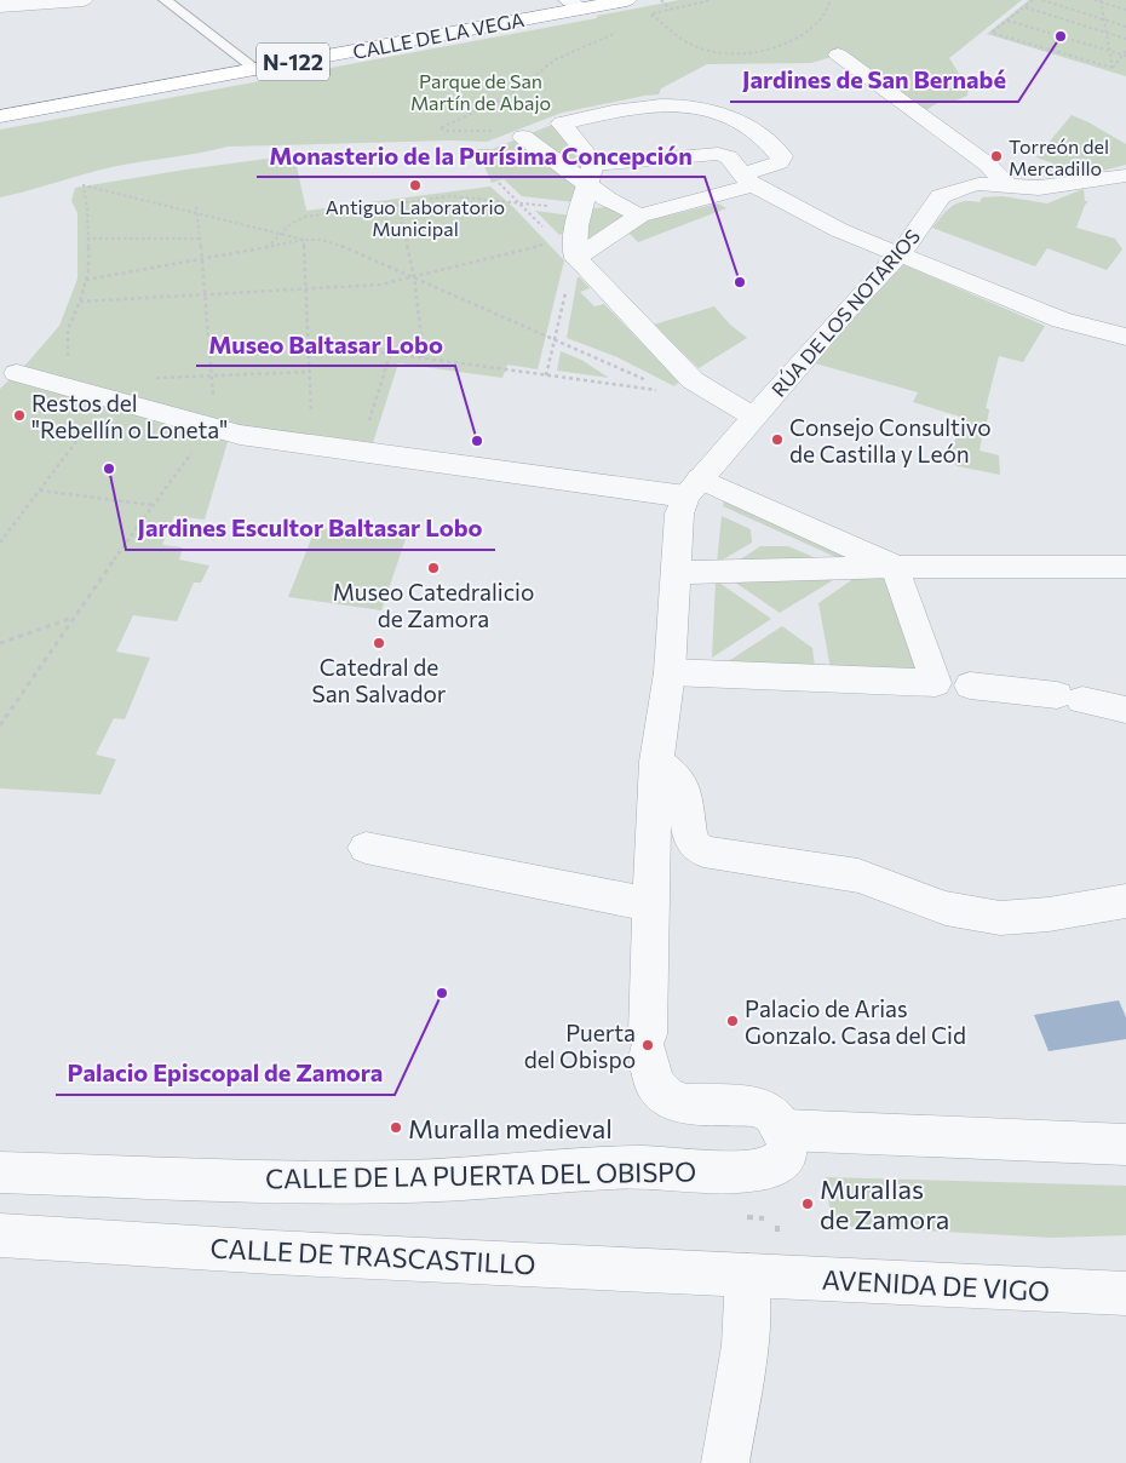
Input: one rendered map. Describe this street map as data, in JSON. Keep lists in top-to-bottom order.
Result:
{
  "streets": {
    "highway": ["CALLE DE LA VEGA", "N-122"],
    "street": [
      "RÚA DE LOS NOTARIOS",
      "CALLE DE LA PUERTA DEL OBISPO",
      "CALLE DE TRASCASTILLO",
      "AVENIDA DE VIGO"
    ]
  },
  "crossings": [
    ["CALLE DE TRASCASTILLO", "AVENIDA DE VIGO"]
  ],
  "parks": ["Parque de San Martín de Abajo"],
  "places": [
    "Jardines de San Bernabé",
    "Torreón del Mercadillo",
    "Antiguo Laboratorio Municipal",
    "Monasterio de la Purísima Concepción",
    "Restos del \"Rebellín o Loneta\"",
    "Consejo Consultivo de Castilla y León",
    "Museo Baltasar Lobo",
    "Jardines Escultor Baltasar Lobo",
    "Museo Catedralicio de Zamora",
    "Catedral de San Salvador",
    "Palacio Episcopal de Zamora",
    "Palacio de Arias Gonzalo. Casa del Cid",
    "Puerta del Obispo",
    "Muralla medieval",
    "Murallas de Zamora"
  ]
}
